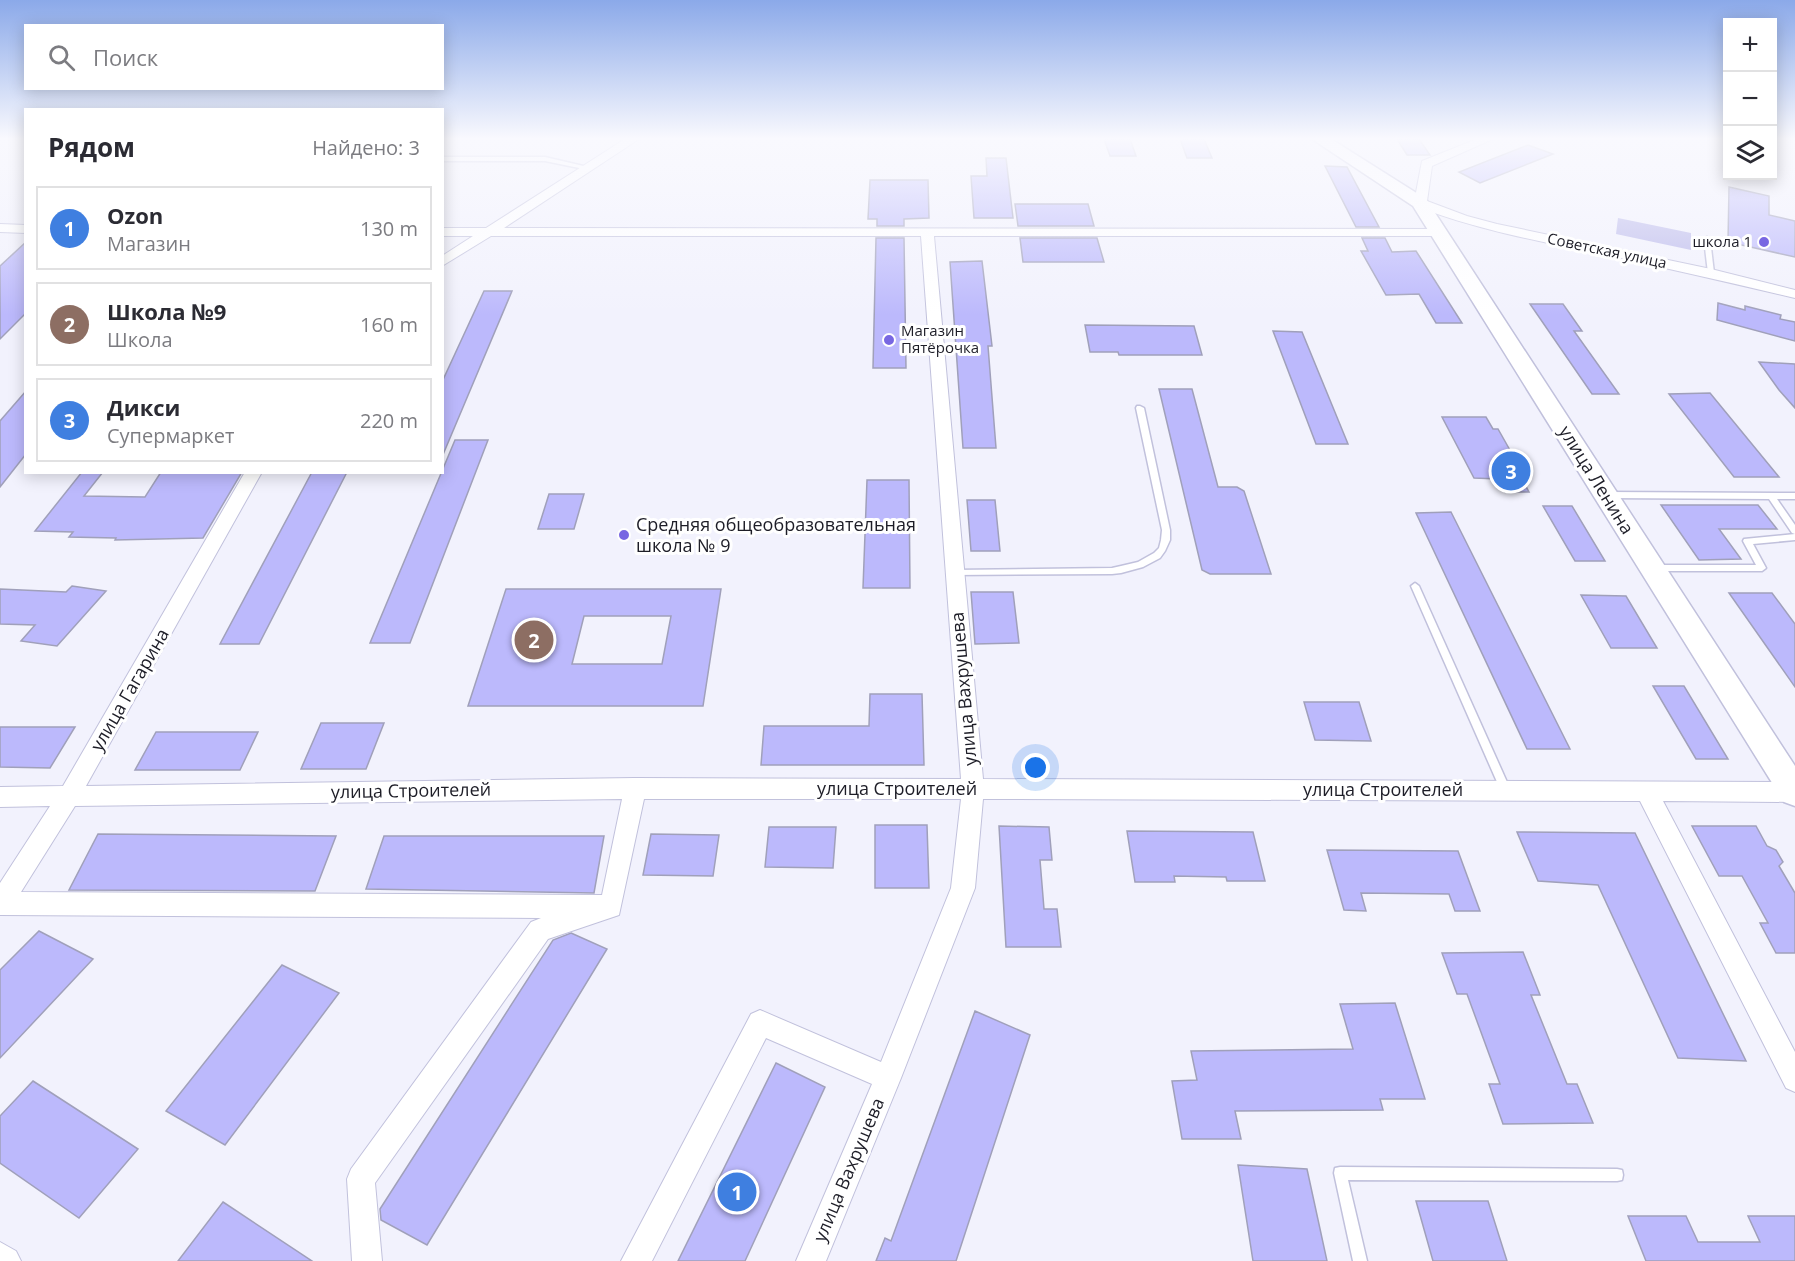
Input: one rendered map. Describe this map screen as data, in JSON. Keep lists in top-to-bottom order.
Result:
{
  "streets": {
    "main road": ["улица Ленина"],
    "street": [
      "Советская улица",
      "улица Вахрушева",
      "улица Гагарина",
      "улица Строителей"
    ]
  },
  "crossings": [
    ["Советская улица", "улица Ленина"],
    ["улица Ленина", "улица Строителей"],
    ["улица Вахрушева", "улица Строителей"],
    ["улица Гагарина", "улица Строителей"]
  ],
  "places": ["школа 1", "Магазин Пятёрочка", "Средняя общеобразовательная школа № 9"],
  "page": {
    "map_buttons": ["+", "−"],
    "search": "Поиск",
    "heading": ["Рядом", "Найдено: 3"],
    "list": [
      {
        "mark": "1",
        "name": "Ozon",
        "note": "Магазин",
        "value": "130 m"
      },
      {
        "mark": "2",
        "name": "Школа №9",
        "note": "Школа",
        "value": "160 m"
      },
      {
        "mark": "3",
        "name": "Дикси",
        "note": "Супермаркет",
        "value": "220 m"
      }
    ],
    "pins": ["3", "2", "1"]
  }
}
